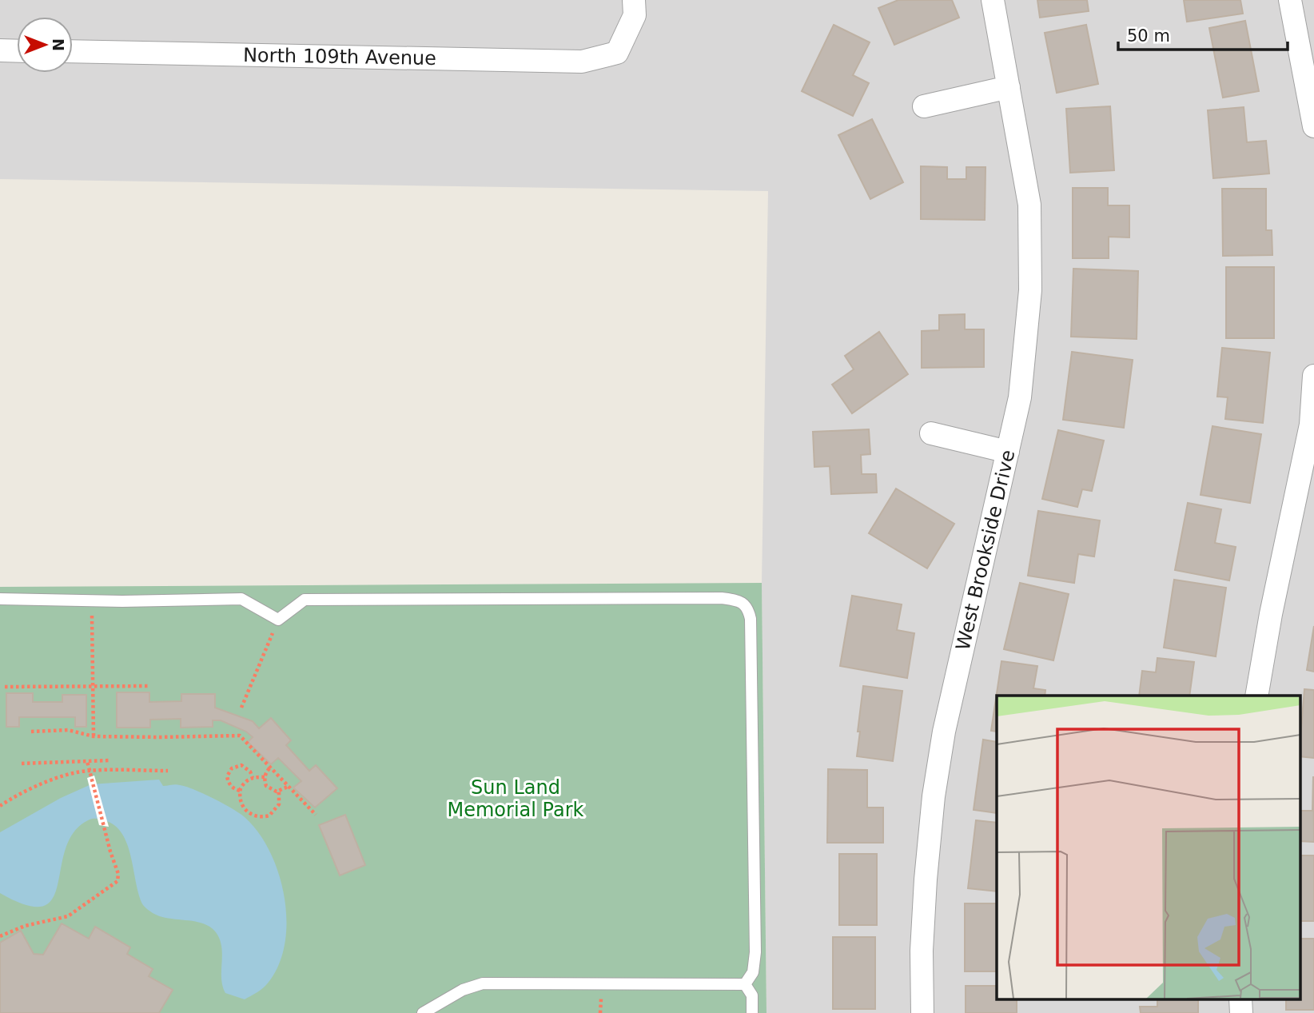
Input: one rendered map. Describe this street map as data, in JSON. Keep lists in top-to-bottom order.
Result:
{
  "streets": {
    "street": ["North 109th Avenue", "West Brookside Drive"]
  },
  "parks": ["Sun Land Memorial Park"],
  "scale_bar": "50 m",
  "north": "right"
}
